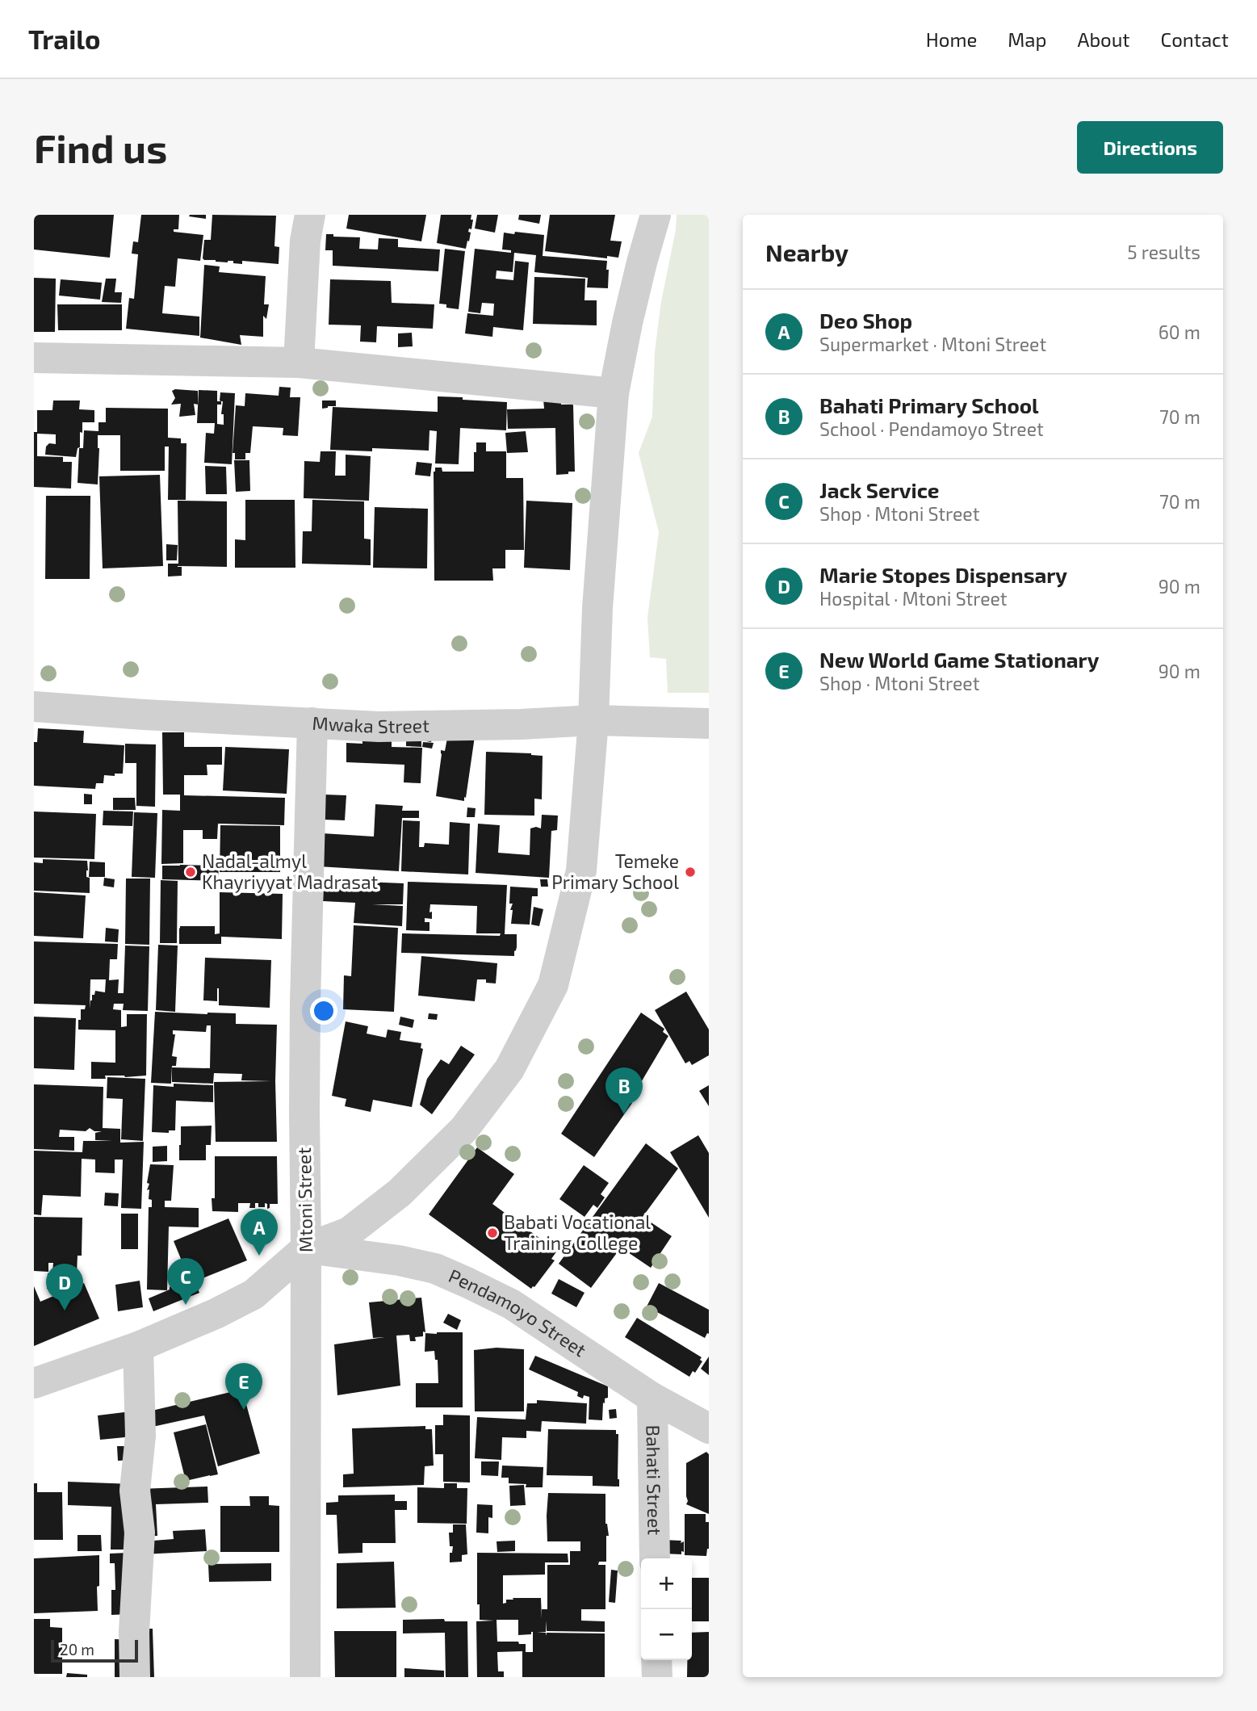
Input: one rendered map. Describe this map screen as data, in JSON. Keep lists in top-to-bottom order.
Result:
{
  "streets": {
    "street": [
      "Mwaka Street",
      "Mtoni Street",
      "Pendamoyo Street",
      "Bahati Street"
    ]
  },
  "crossings": [
    ["Mwaka Street", "Mtoni Street"],
    ["Mtoni Street", "Pendamoyo Street"],
    ["Pendamoyo Street", "Bahati Street"]
  ],
  "places": ["Nadal-almyl Khayriyyat Madrasat", "Temeke Primary School", "Babati Vocational Training College"],
  "scale_bar": "20 m",
  "page": {
    "header": "Trailo",
    "nav": [
      "Home",
      "Map",
      "About",
      "Contact"
    ],
    "buttons": "Directions",
    "title": "Find us",
    "heading": ["Nearby", "5 results"],
    "list": [
      {
        "mark": "A",
        "name": "Deo Shop",
        "note": "Supermarket · Mtoni Street",
        "value": "60 m"
      },
      {
        "mark": "B",
        "name": "Bahati Primary School",
        "note": "School · Pendamoyo Street",
        "value": "70 m"
      },
      {
        "mark": "C",
        "name": "Jack Service",
        "note": "Shop · Mtoni Street",
        "value": "70 m"
      },
      {
        "mark": "D",
        "name": "Marie Stopes Dispensary",
        "note": "Hospital · Mtoni Street",
        "value": "90 m"
      },
      {
        "mark": "E",
        "name": "New World Game Stationary",
        "note": "Shop · Mtoni Street",
        "value": "90 m"
      }
    ],
    "pins": [
      "B",
      "A",
      "C",
      "D",
      "E"
    ],
    "map_buttons": ["+", "−"],
    "scale": "20 m"
  }
}
